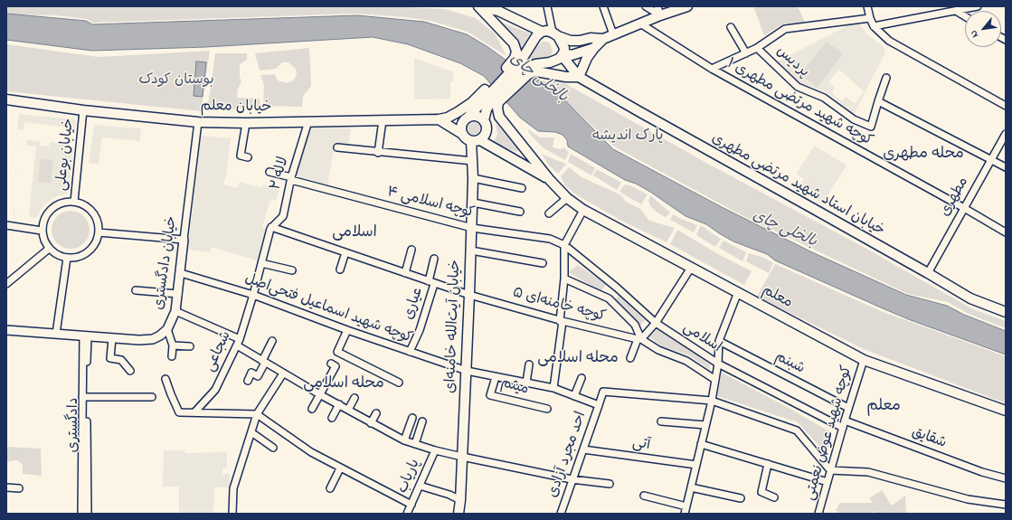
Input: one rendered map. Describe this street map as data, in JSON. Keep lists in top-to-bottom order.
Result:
{
  "streets": {
    "main road": [
      "خیابان معلم",
      "خیابان استاد شهید مرتضی مطهری",
      "معلم",
      "خیابان آیت‌الله خامنه‌ای"
    ],
    "street": [
      "پردیس",
      "کوچه شهید مرتضی مطهری ۱",
      "خیابان بوعلی",
      "لاله ۲",
      "مطهری",
      "کوچه اسلامی ۴",
      "خیابان دادگستری",
      "عیاری",
      "کوچه خامنه‌ای ۵",
      "کوچه شهید اسماعیل فتحی‌اصل",
      "اسلامی",
      "شجاعی",
      "شبنم",
      "میثم",
      "دادگستری",
      "کوچه شهید عوض نعمتی",
      "شقایق",
      "آتی",
      "احد مجرد آزادی",
      "پاریاب"
    ]
  },
  "crossings": [
    ["کوچه شهید مرتضی مطهری ۱", "مطهری"],
    ["خیابان معلم", "خیابان بوعلی"],
    ["خیابان معلم", "لاله ۲"],
    ["خیابان معلم", "خیابان دادگستری"],
    ["لاله ۲", "کوچه اسلامی ۴"],
    ["لاله ۲", "کوچه خامنه‌ای ۵"],
    ["لاله ۲", "شجاعی"],
    ["خیابان استاد شهید مرتضی مطهری", "مطهری"],
    ["کوچه اسلامی ۴", "خیابان آیت‌الله خامنه‌ای"],
    ["کوچه اسلامی ۴", "اسلامی"],
    ["خیابان دادگستری", "کوچه شهید اسماعیل فتحی‌اصل"],
    ["خیابان دادگستری", "دادگستری"],
    ["معلم", "کوچه شهید عوض نعمتی"],
    ["عیاری", "کوچه خامنه‌ای ۵"],
    ["عیاری", "کوچه شهید اسماعیل فتحی‌اصل"],
    ["کوچه خامنه‌ای ۵", "خیابان آیت‌الله خامنه‌ای"],
    ["کوچه خامنه‌ای ۵", "شجاعی"],
    ["کوچه شهید اسماعیل فتحی‌اصل", "خیابان آیت‌الله خامنه‌ای"],
    ["کوچه شهید اسماعیل فتحی‌اصل", "شجاعی"],
    ["کوچه شهید اسماعیل فتحی‌اصل", "میثم"],
    ["کوچه شهید اسماعیل فتحی‌اصل", "احد مجرد آزادی"],
    ["اسلامی", "کوچه شهید عوض نعمتی"],
    ["شبنم", "کوچه شهید عوض نعمتی"],
    ["کوچه شهید عوض نعمتی", "شقایق"],
    ["آتی", "احد مجرد آزادی"]
  ],
  "districts": [
    "محله مطهری",
    "اسلامی",
    "محله اسلامی",
    "محله اسلامی",
    "معلم"
  ],
  "water": ["بالخلی چای"],
  "parks": ["بوستان کودک", "پارک اندیشه"],
  "north": "bottom left"
}
